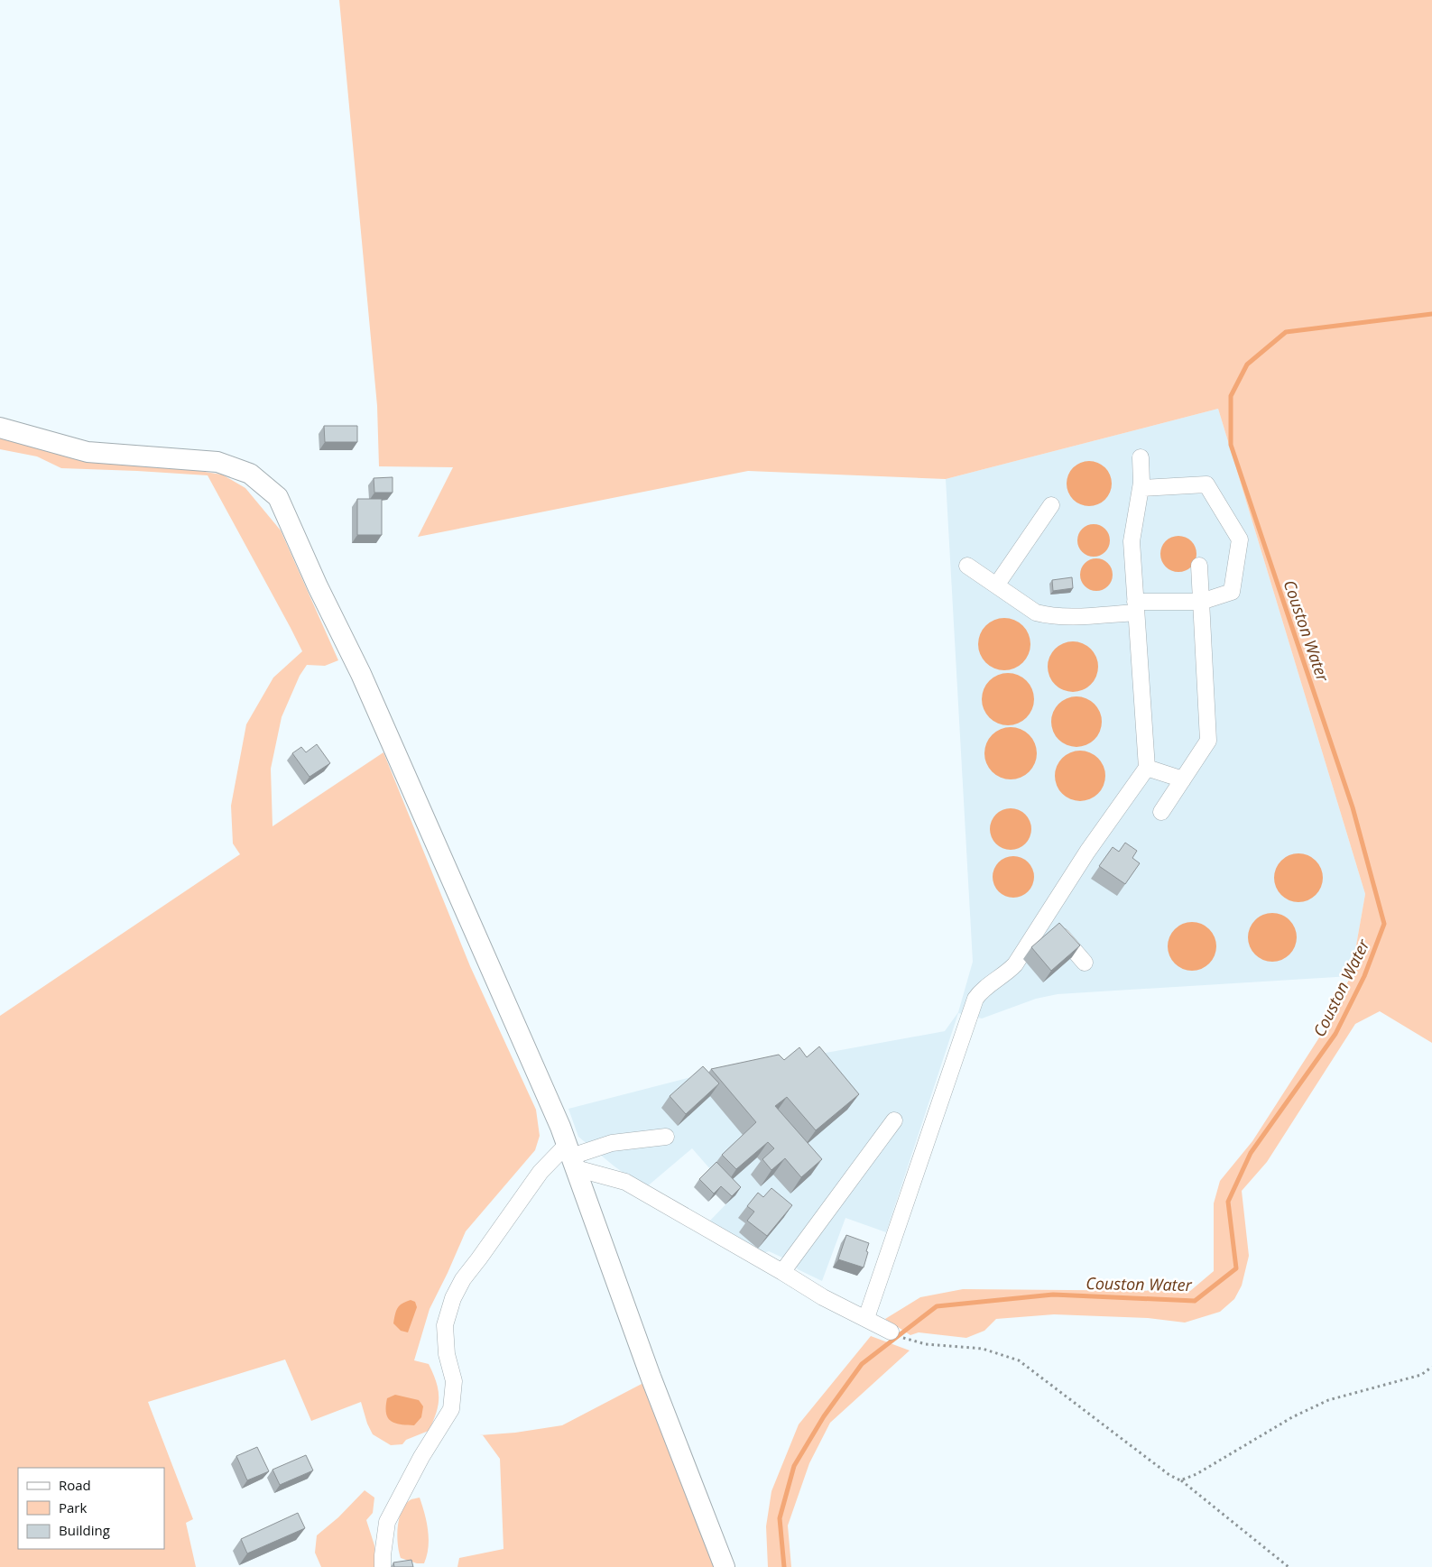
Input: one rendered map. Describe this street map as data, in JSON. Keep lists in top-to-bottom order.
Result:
{
  "water": ["Couston Water"],
  "legend": ["Road", "Park", "Building"]
}
